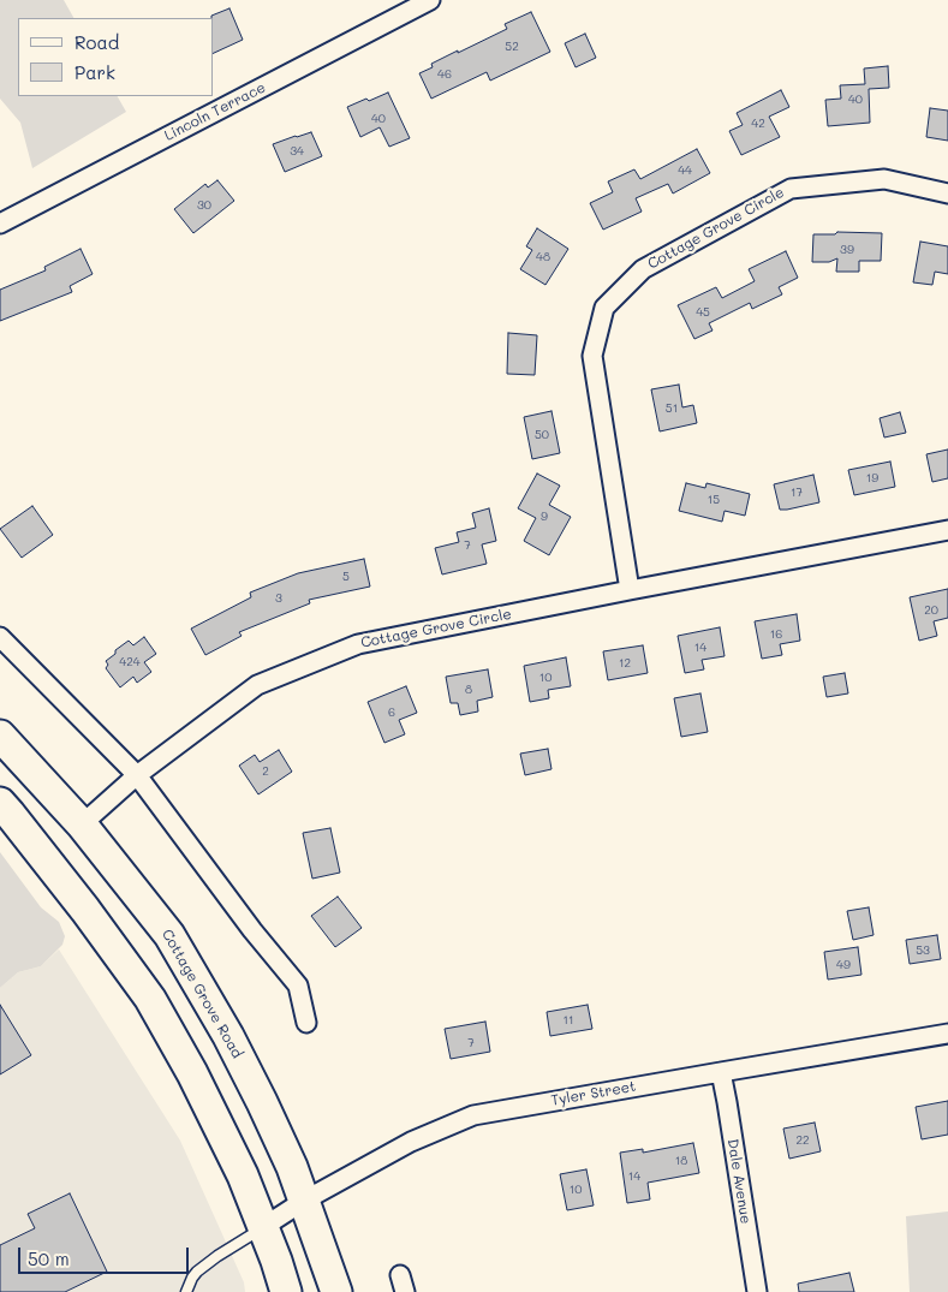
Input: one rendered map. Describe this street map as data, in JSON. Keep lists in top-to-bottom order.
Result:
{
  "streets": {
    "main road": ["Cottage Grove Road"],
    "street": [
      "Lincoln Terrace",
      "Cottage Grove Circle",
      "Tyler Street",
      "Dale Avenue"
    ]
  },
  "crossings": [
    ["Cottage Grove Circle", "Cottage Grove Road"],
    ["Cottage Grove Road", "Tyler Street"],
    ["Tyler Street", "Dale Avenue"]
  ],
  "house_numbers": [
    "52",
    "46",
    "40",
    "40",
    "42",
    "34",
    "44",
    "30",
    "39",
    "48",
    "45",
    "51",
    "50",
    "19",
    "17",
    "15",
    "9",
    "7",
    "5",
    "3",
    "20",
    "16",
    "14",
    "424",
    "12",
    "10",
    "8",
    "6",
    "2",
    "53",
    "49",
    "11",
    "7",
    "22",
    "18",
    "14",
    "10"
  ],
  "legend": ["Road", "Park"],
  "scale_bar": "50 m"
}
